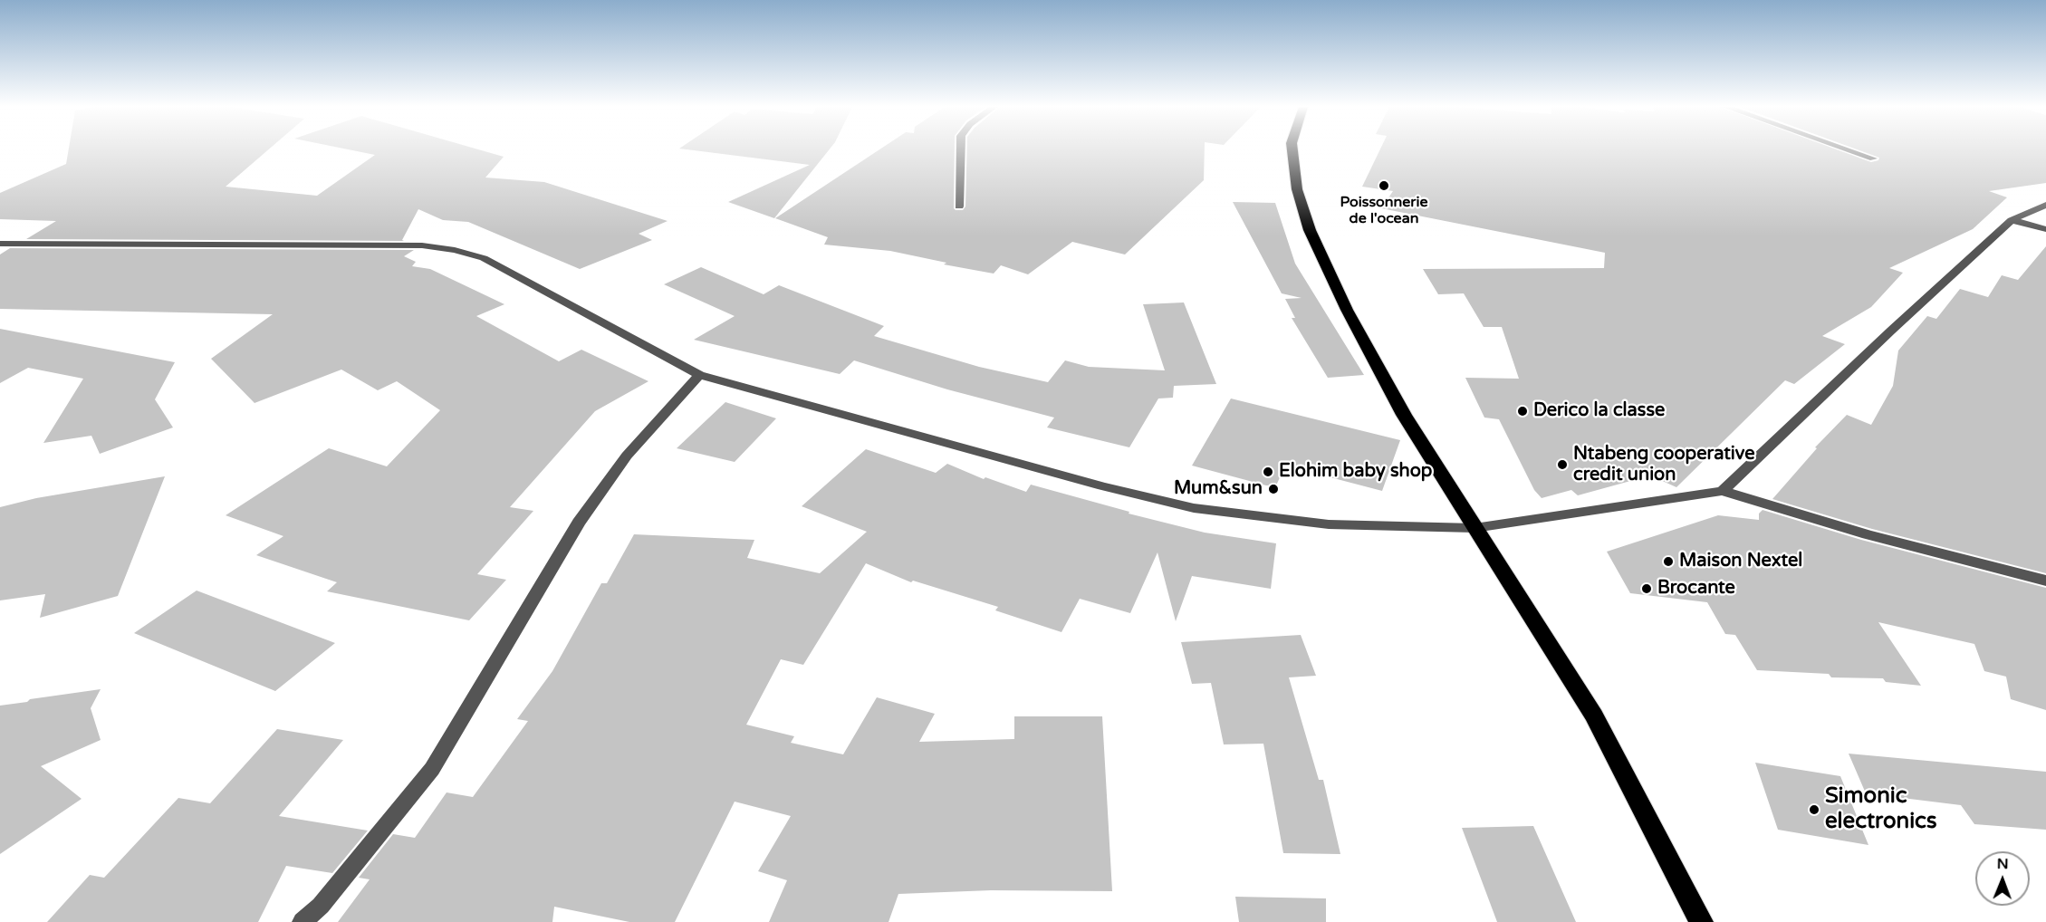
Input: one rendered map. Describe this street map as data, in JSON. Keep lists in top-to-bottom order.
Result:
{
  "places": [
    "Poissonnerie de l'ocean",
    "Derico la classe",
    "Ntabeng cooperative credit union",
    "Elohim baby shop",
    "Mum&sun",
    "Maison Nextel",
    "Brocante",
    "Simonic electronics"
  ],
  "north": "top"
}
